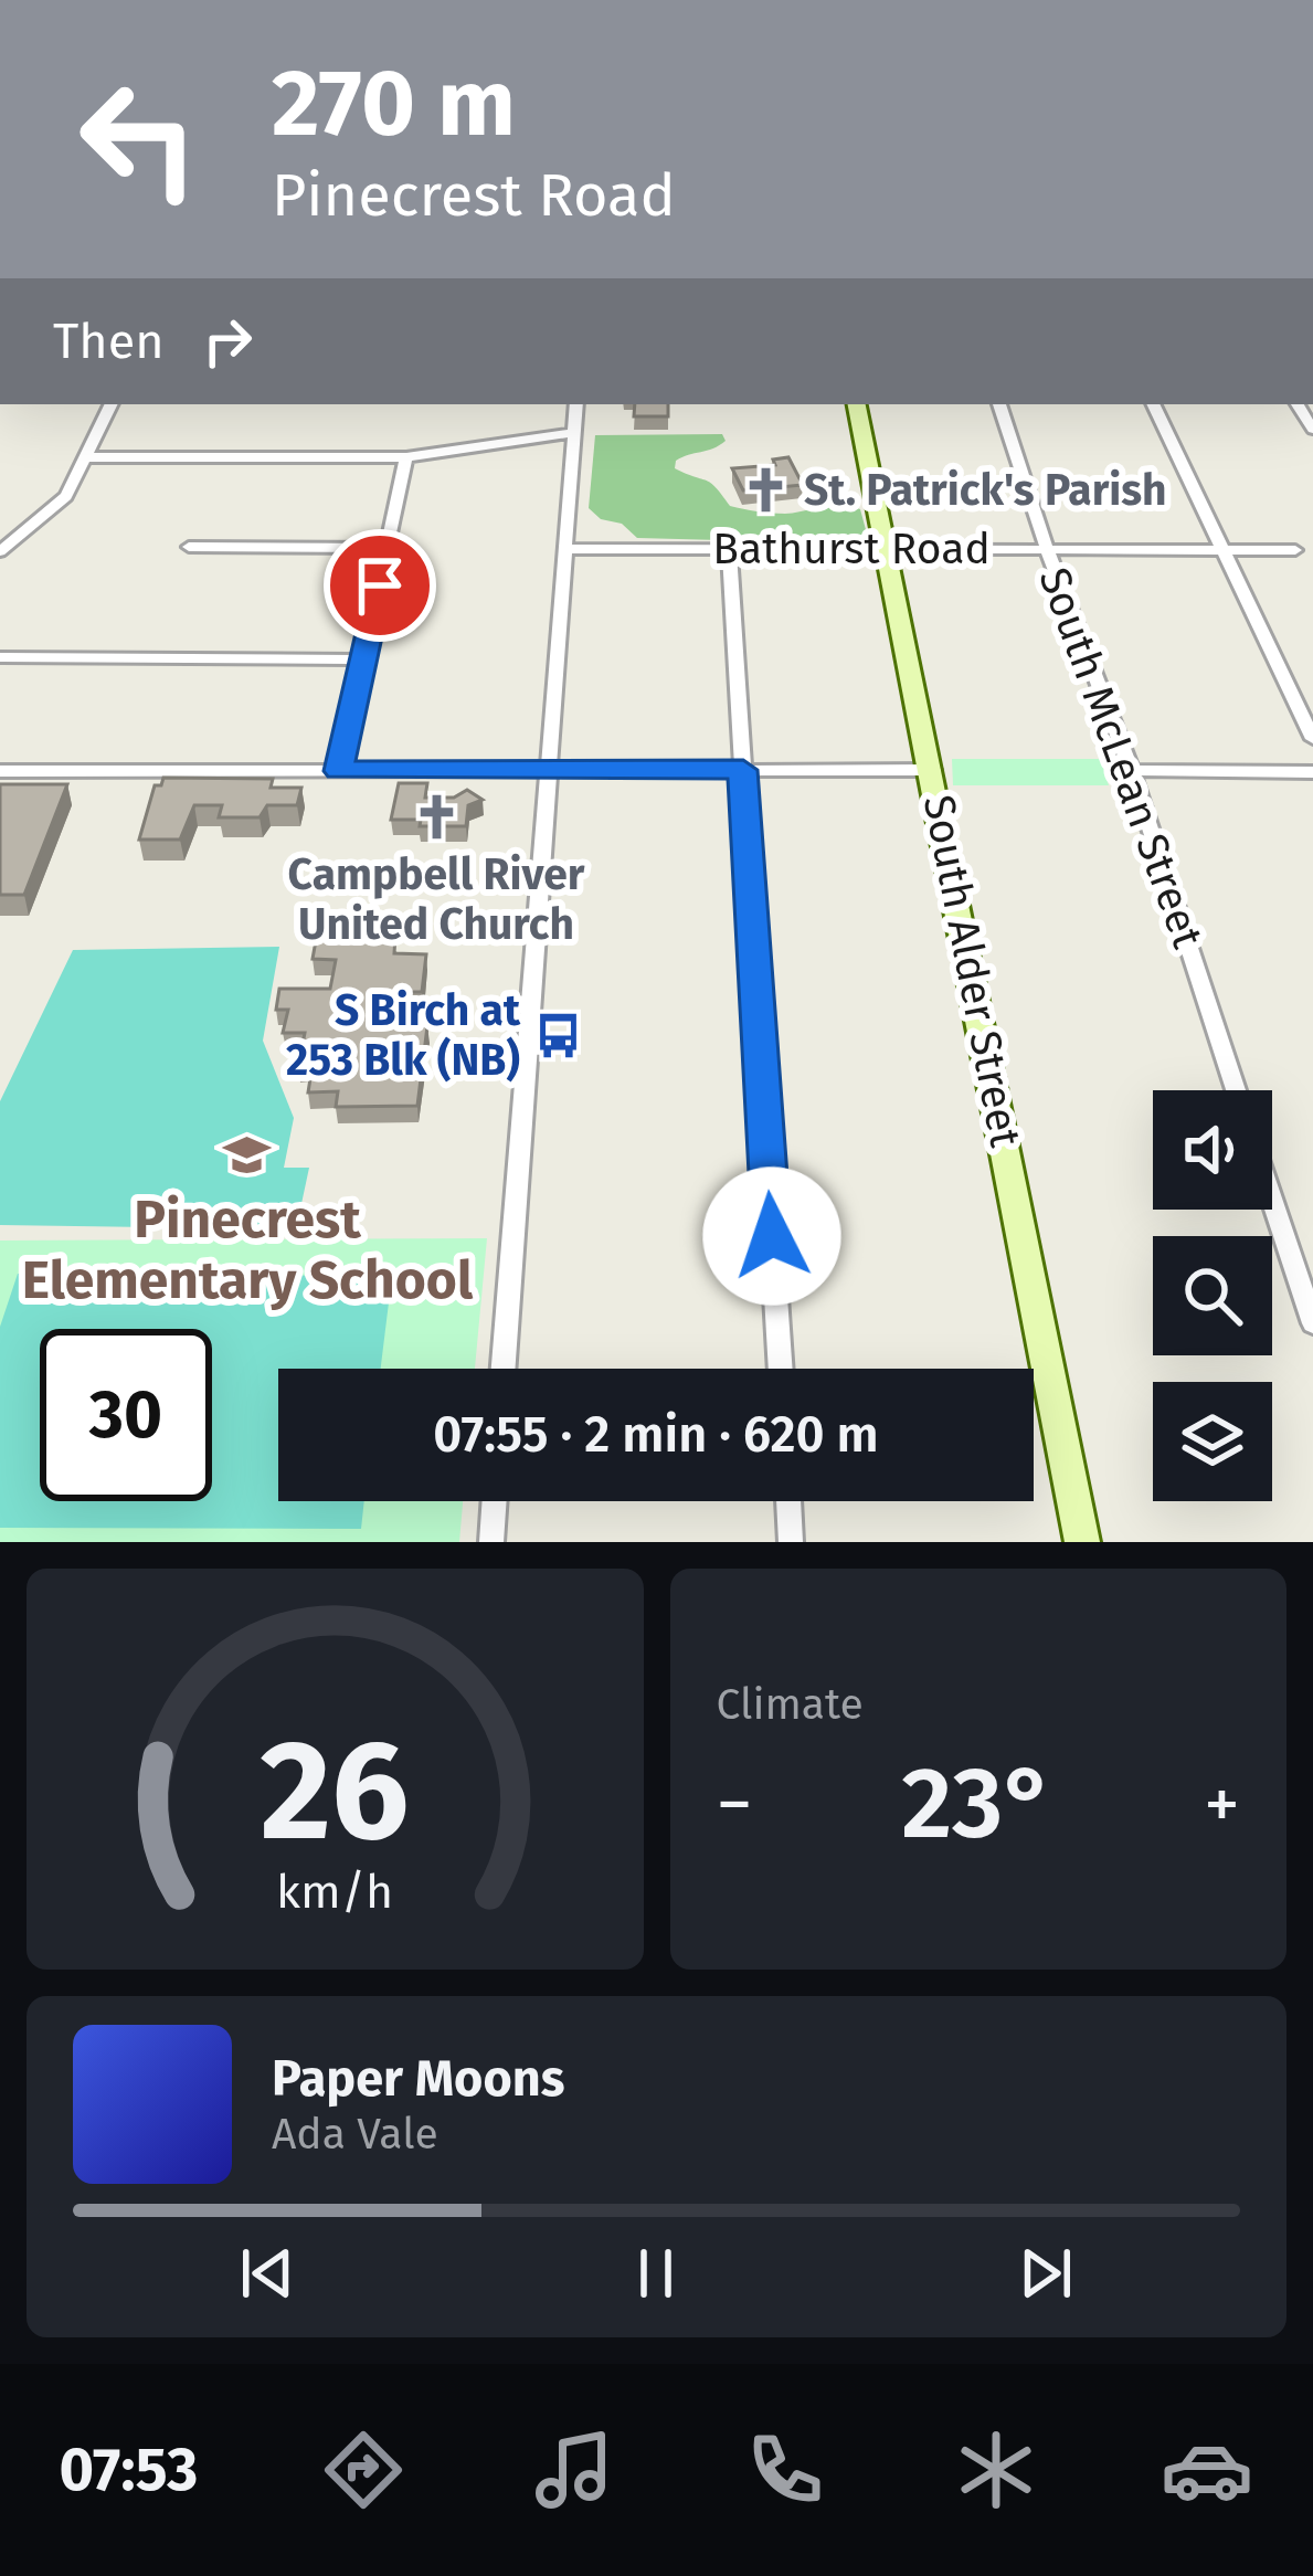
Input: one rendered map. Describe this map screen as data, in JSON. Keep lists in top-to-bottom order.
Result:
{
  "streets": {
    "street": ["Bathurst Road", "South McLean Street", "South Alder Street"]
  },
  "crossings": [
    ["Bathurst Road", "South McLean Street"],
    ["Bathurst Road", "South Alder Street"]
  ],
  "places": {
    "church": ["St. Patrick's Parish", "Campbell River United Church"],
    "bus stop": ["S Birch at 253 Blk (NB)"],
    "school or university": ["Pinecrest Elementary School"]
  },
  "page": {
    "turn": ["270 m", "Pinecrest Road"],
    "then": "Then",
    "limit": "30",
    "trip": "07:55 · 2 min · 620 m",
    "tile": "Climate",
    "heat": ["−", "23°", "+"],
    "song": ["Paper Moons", "Ada Vale"],
    "tabs": "07:53",
    "gauge": ["26", "km/h"]
  }
}
